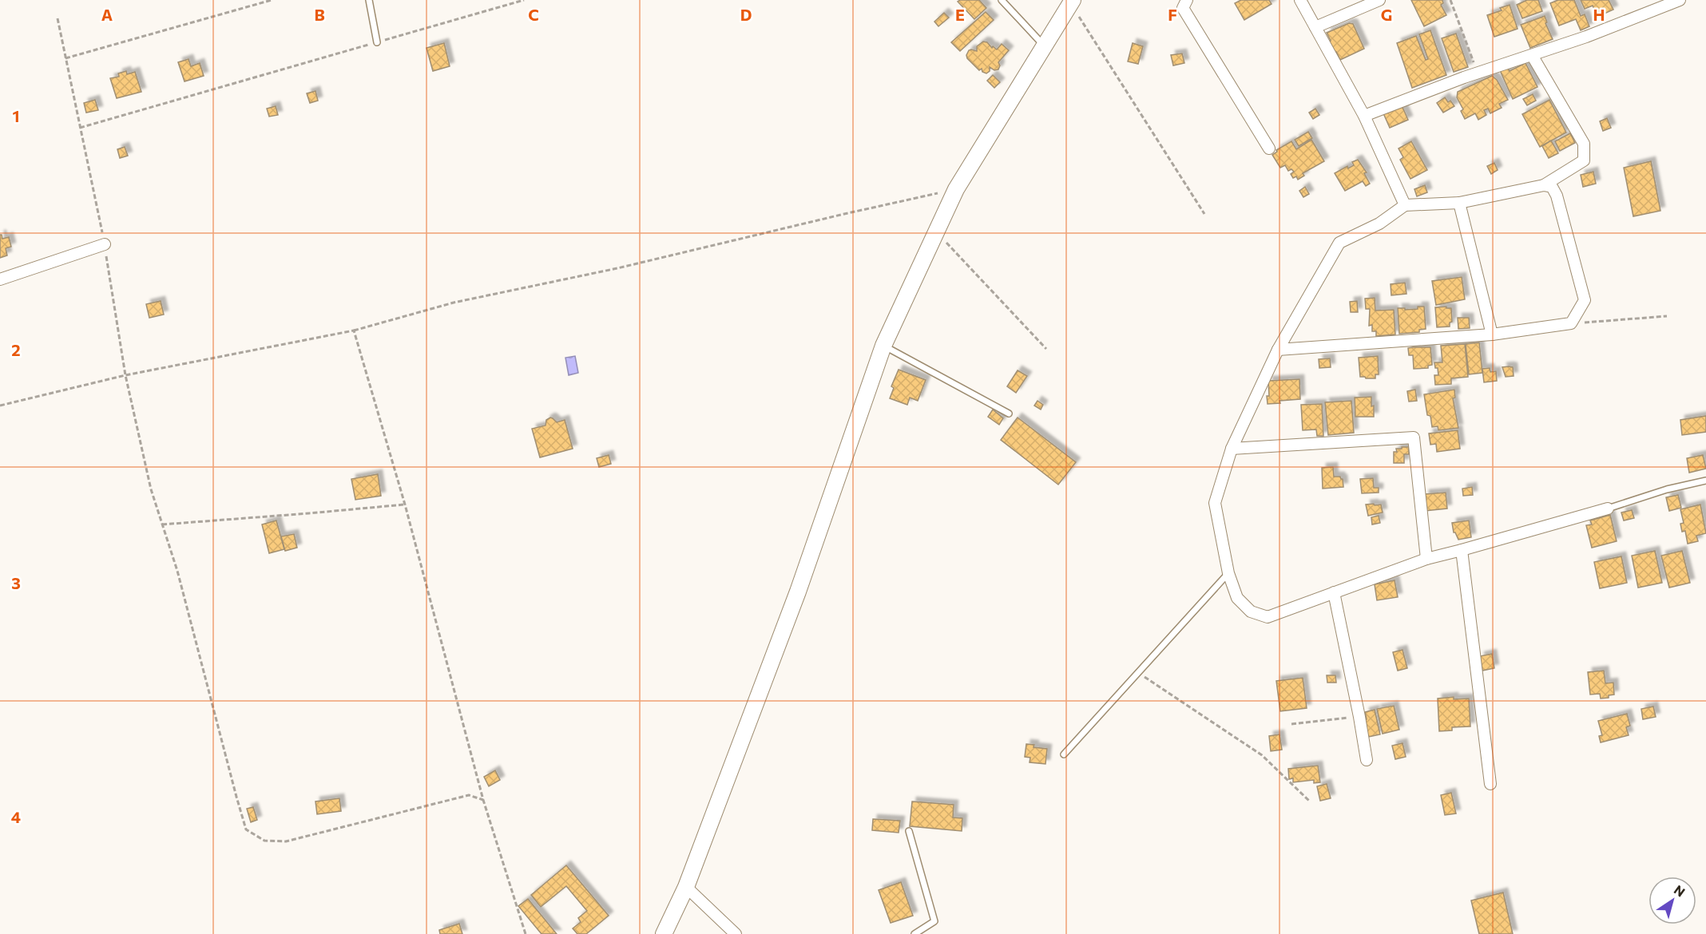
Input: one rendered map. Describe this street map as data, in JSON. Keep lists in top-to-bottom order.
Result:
{
  "north": "top right",
  "grid": {
    "columns": [
      "A",
      "B",
      "C",
      "D",
      "E",
      "F",
      "G",
      "H"
    ],
    "rows": [
      "1",
      "2",
      "3",
      "4"
    ]
  }
}
